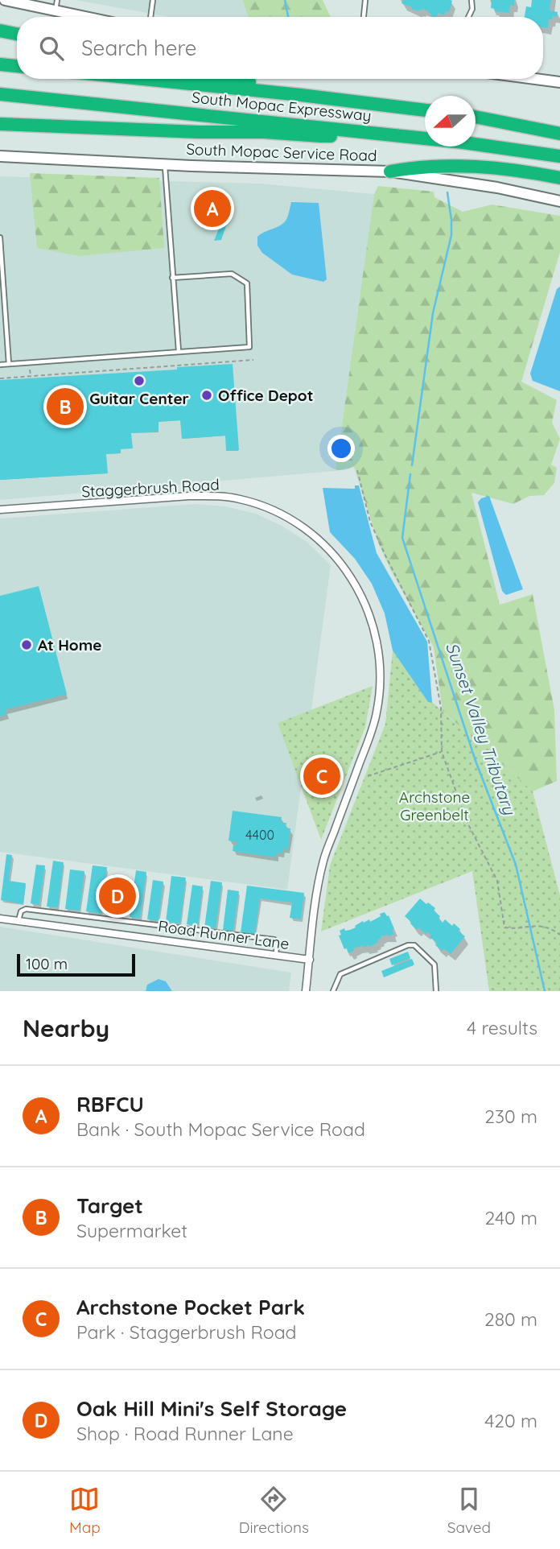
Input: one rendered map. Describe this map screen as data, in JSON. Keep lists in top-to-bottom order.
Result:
{
  "streets": {
    "highway": ["South Mopac Expressway"],
    "main road": ["South Mopac Service Road"],
    "street": ["Staggerbrush Road", "Road Runner Lane"]
  },
  "crossings": [
    ["Staggerbrush Road", "Road Runner Lane"]
  ],
  "water": ["Sunset Valley Tributary"],
  "parks": ["Archstone Greenbelt"],
  "places": ["Guitar Center", "Office Depot", "At Home"],
  "house_numbers": ["4400"],
  "scale_bar": "100 m",
  "north": "left",
  "page": {
    "search": "Search here",
    "pins": [
      "A",
      "B",
      "C",
      "D"
    ],
    "scale": "100 m",
    "heading": ["Nearby", "4 results"],
    "list": [
      {
        "mark": "A",
        "name": "RBFCU",
        "note": "Bank · South Mopac Service Road",
        "value": "230 m"
      },
      {
        "mark": "B",
        "name": "Target",
        "note": "Supermarket",
        "value": "240 m"
      },
      {
        "mark": "C",
        "name": "Archstone Pocket Park",
        "note": "Park · Staggerbrush Road",
        "value": "280 m"
      },
      {
        "mark": "D",
        "name": "Oak Hill Mini's Self Storage",
        "note": "Shop · Road Runner Lane",
        "value": "420 m"
      }
    ],
    "nav": ["Map", "Directions", "Saved"]
  }
}
